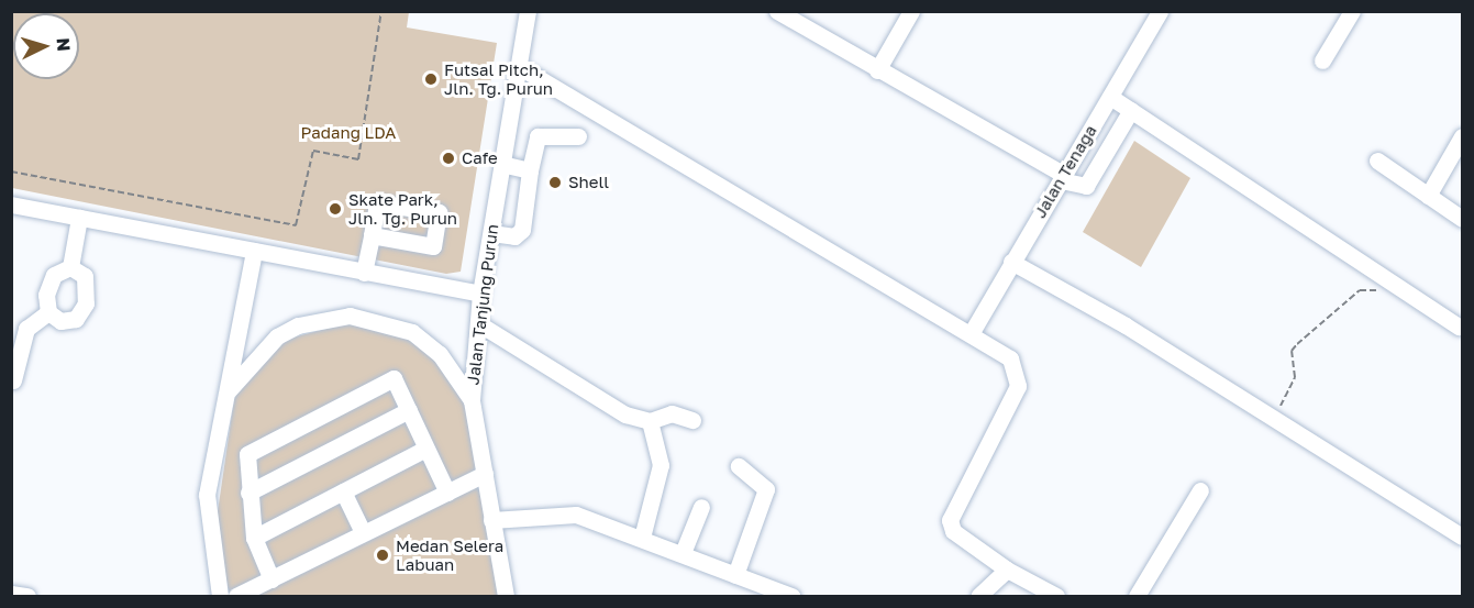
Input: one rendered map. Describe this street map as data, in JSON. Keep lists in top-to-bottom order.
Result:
{
  "streets": {
    "street": ["Jalan Tenaga", "Jalan Tanjung Purun"]
  },
  "parks": ["Padang LDA"],
  "places": [
    "Futsal Pitch, Jln. Tg. Purun",
    "Cafe",
    "Shell",
    "Skate Park, Jln. Tg. Purun",
    "Medan Selera Labuan"
  ],
  "north": "right"
}
